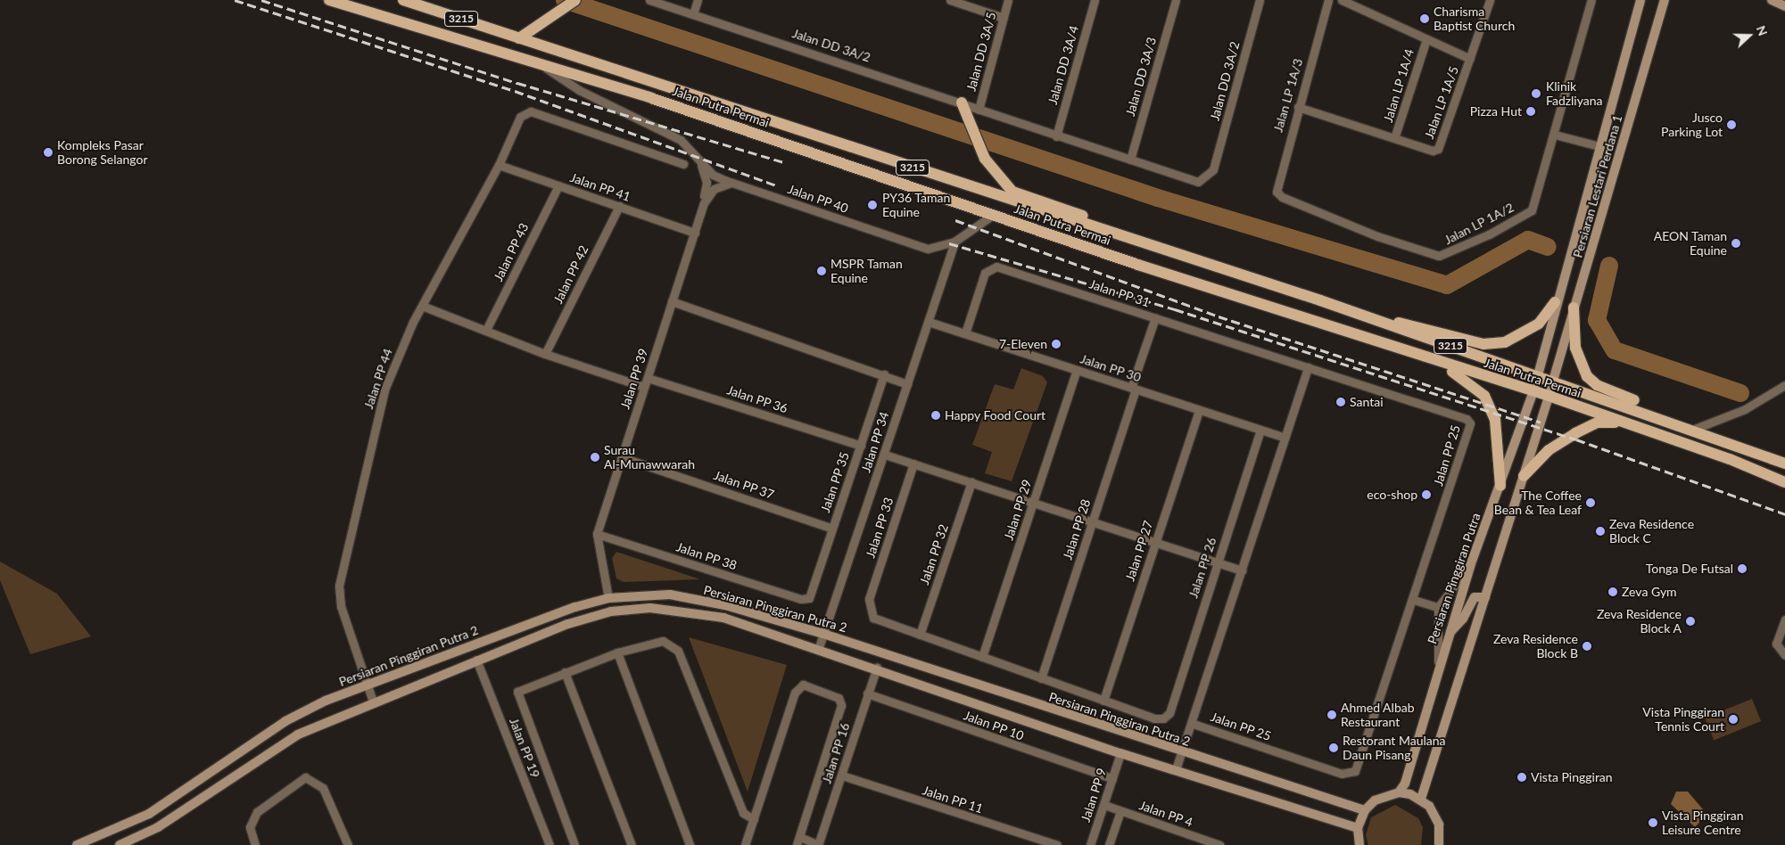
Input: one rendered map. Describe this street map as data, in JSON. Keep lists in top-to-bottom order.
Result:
{
  "streets": {
    "main road": ["3215", "Jalan Putra Permai"],
    "street": [
      "Jalan DD 3A/2",
      "Jalan DD 3A/5",
      "Jalan DD 3A/4",
      "Jalan DD 3A/3",
      "Jalan LP 1A/4",
      "Jalan LP 1A/3",
      "Jalan LP 1A/5",
      "Persiaran Lestari Perdana 1",
      "Jalan PP 41",
      "Jalan PP 40",
      "Jalan LP 1A/2",
      "Jalan PP 43",
      "Jalan PP 42",
      "Jalan PP 31",
      "Jalan PP 30",
      "Jalan PP 44",
      "Jalan PP 39",
      "Jalan PP 36",
      "Jalan PP 34",
      "Jalan PP 25",
      "Jalan PP 35",
      "Jalan PP 37",
      "Jalan PP 29",
      "Jalan PP 33",
      "Jalan PP 28",
      "Jalan PP 27",
      "Jalan PP 32",
      "Jalan PP 38",
      "Jalan PP 26",
      "Persiaran Pinggiran Putra",
      "Persiaran Pinggiran Putra 2",
      "Jalan PP 10",
      "Jalan PP 19",
      "Jalan PP 16",
      "Jalan PP 9",
      "Jalan PP 11",
      "Jalan PP 4"
    ]
  },
  "crossings": [
    ["Jalan DD 3A/2", "Jalan DD 3A/5"],
    ["Jalan DD 3A/2", "Jalan DD 3A/4"],
    ["Jalan DD 3A/2", "Jalan DD 3A/3"],
    ["Jalan LP 1A/4", "Jalan LP 1A/5"],
    ["Jalan LP 1A/3", "Jalan LP 1A/5"],
    ["Jalan LP 1A/3", "Jalan LP 1A/2"],
    ["Jalan Putra Permai", "Persiaran Lestari Perdana 1"],
    ["Jalan Putra Permai", "Jalan PP 40"],
    ["Jalan Putra Permai", "Persiaran Pinggiran Putra"],
    ["Persiaran Lestari Perdana 1", "Persiaran Pinggiran Putra"],
    ["Jalan PP 41", "Jalan PP 43"],
    ["Jalan PP 41", "Jalan PP 42"],
    ["Jalan PP 41", "Jalan PP 44"],
    ["Jalan PP 41", "Jalan PP 39"],
    ["Jalan PP 40", "Jalan PP 39"],
    ["Jalan PP 40", "Jalan PP 34"],
    ["Jalan PP 31", "Jalan PP 30"],
    ["Jalan PP 31", "Jalan PP 25"],
    ["Jalan PP 31", "Jalan PP 28"],
    ["Jalan PP 30", "Jalan PP 34"],
    ["Jalan PP 30", "Jalan PP 25"],
    ["Jalan PP 30", "Jalan PP 29"],
    ["Jalan PP 30", "Jalan PP 28"],
    ["Jalan PP 30", "Jalan PP 27"],
    ["Jalan PP 30", "Jalan PP 26"],
    ["Jalan PP 44", "Persiaran Pinggiran Putra 2"],
    ["Jalan PP 39", "Jalan PP 36"],
    ["Jalan PP 39", "Jalan PP 37"],
    ["Jalan PP 39", "Jalan PP 38"],
    ["Jalan PP 39", "Persiaran Pinggiran Putra 2"],
    ["Jalan PP 36", "Jalan PP 35"],
    ["Jalan PP 34", "Persiaran Pinggiran Putra 2"],
    ["Jalan PP 35", "Jalan PP 37"],
    ["Jalan PP 35", "Jalan PP 38"],
    ["Jalan PP 33", "Jalan PP 32"],
    ["Jalan PP 27", "Jalan PP 26"],
    ["Persiaran Pinggiran Putra 2", "Jalan PP 19"],
    ["Persiaran Pinggiran Putra 2", "Jalan PP 16"],
    ["Persiaran Pinggiran Putra 2", "Jalan PP 9"],
    ["Jalan PP 10", "Jalan PP 16"],
    ["Jalan PP 10", "Jalan PP 9"],
    ["Jalan PP 16", "Jalan PP 11"],
    ["Jalan PP 9", "Jalan PP 4"]
  ],
  "places": [
    "Charisma Baptist Church",
    "Klinik Fadzliyana",
    "Pizza Hut",
    "Jusco Parking Lot",
    "Kompleks Pasar Borong Selangor",
    "PY36 Taman Equine",
    "AEON Taman Equine",
    "MSPR Taman Equine",
    "7-Eleven",
    "Santai",
    "Happy Food Court",
    "Surau Al-Munawwarah",
    "eco-shop",
    "The Coffee Bean & Tea Leaf",
    "Zeva Residence Block C",
    "Tonga De Futsal",
    "Zeva Gym",
    "Zeva Residence Block A",
    "Zeva Residence Block B",
    "Ahmed Albab Restaurant",
    "Vista Pinggiran Tennis Court",
    "Restorant Maulana Daun Pisang",
    "Vista Pinggiran",
    "Vista Pinggiran Leisure Centre"
  ],
  "north": "right"
}
